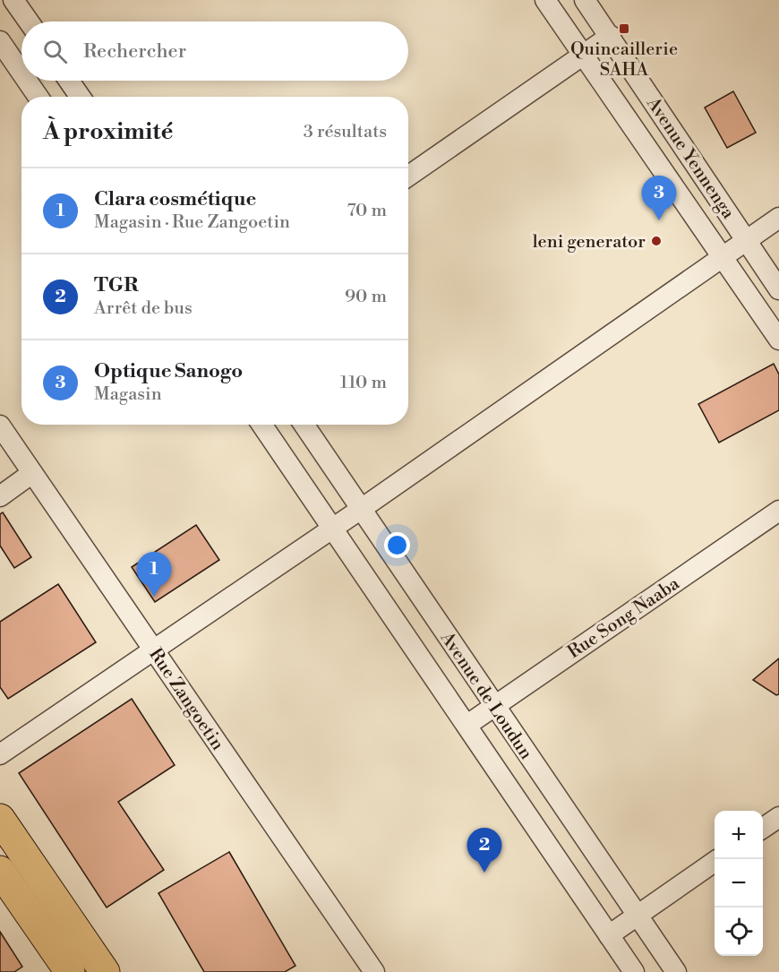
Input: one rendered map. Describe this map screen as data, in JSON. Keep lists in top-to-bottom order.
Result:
{
  "streets": {
    "street": [
      "Avenue Yennenga",
      "Rue Song Naaba",
      "Avenue de Loudun",
      "Rue Zangoetin"
    ]
  },
  "crossings": [
    ["Rue Song Naaba", "Avenue de Loudun"]
  ],
  "places": {
    "transit": ["Quincaillerie SAHA"],
    "other": ["leni generator"]
  },
  "page": {
    "search": "Rechercher",
    "heading": ["À proximité", "3 résultats"],
    "list": [
      {
        "mark": "1",
        "name": "Clara cosmétique",
        "note": "Magasin · Rue Zangoetin",
        "value": "70 m"
      },
      {
        "mark": "2",
        "name": "TGR",
        "note": "Arrêt de bus",
        "value": "90 m"
      },
      {
        "mark": "3",
        "name": "Optique Sanogo",
        "note": "Magasin",
        "value": "110 m"
      }
    ],
    "pins": ["3", "1", "2"],
    "map_buttons": ["+", "−"]
  }
}
